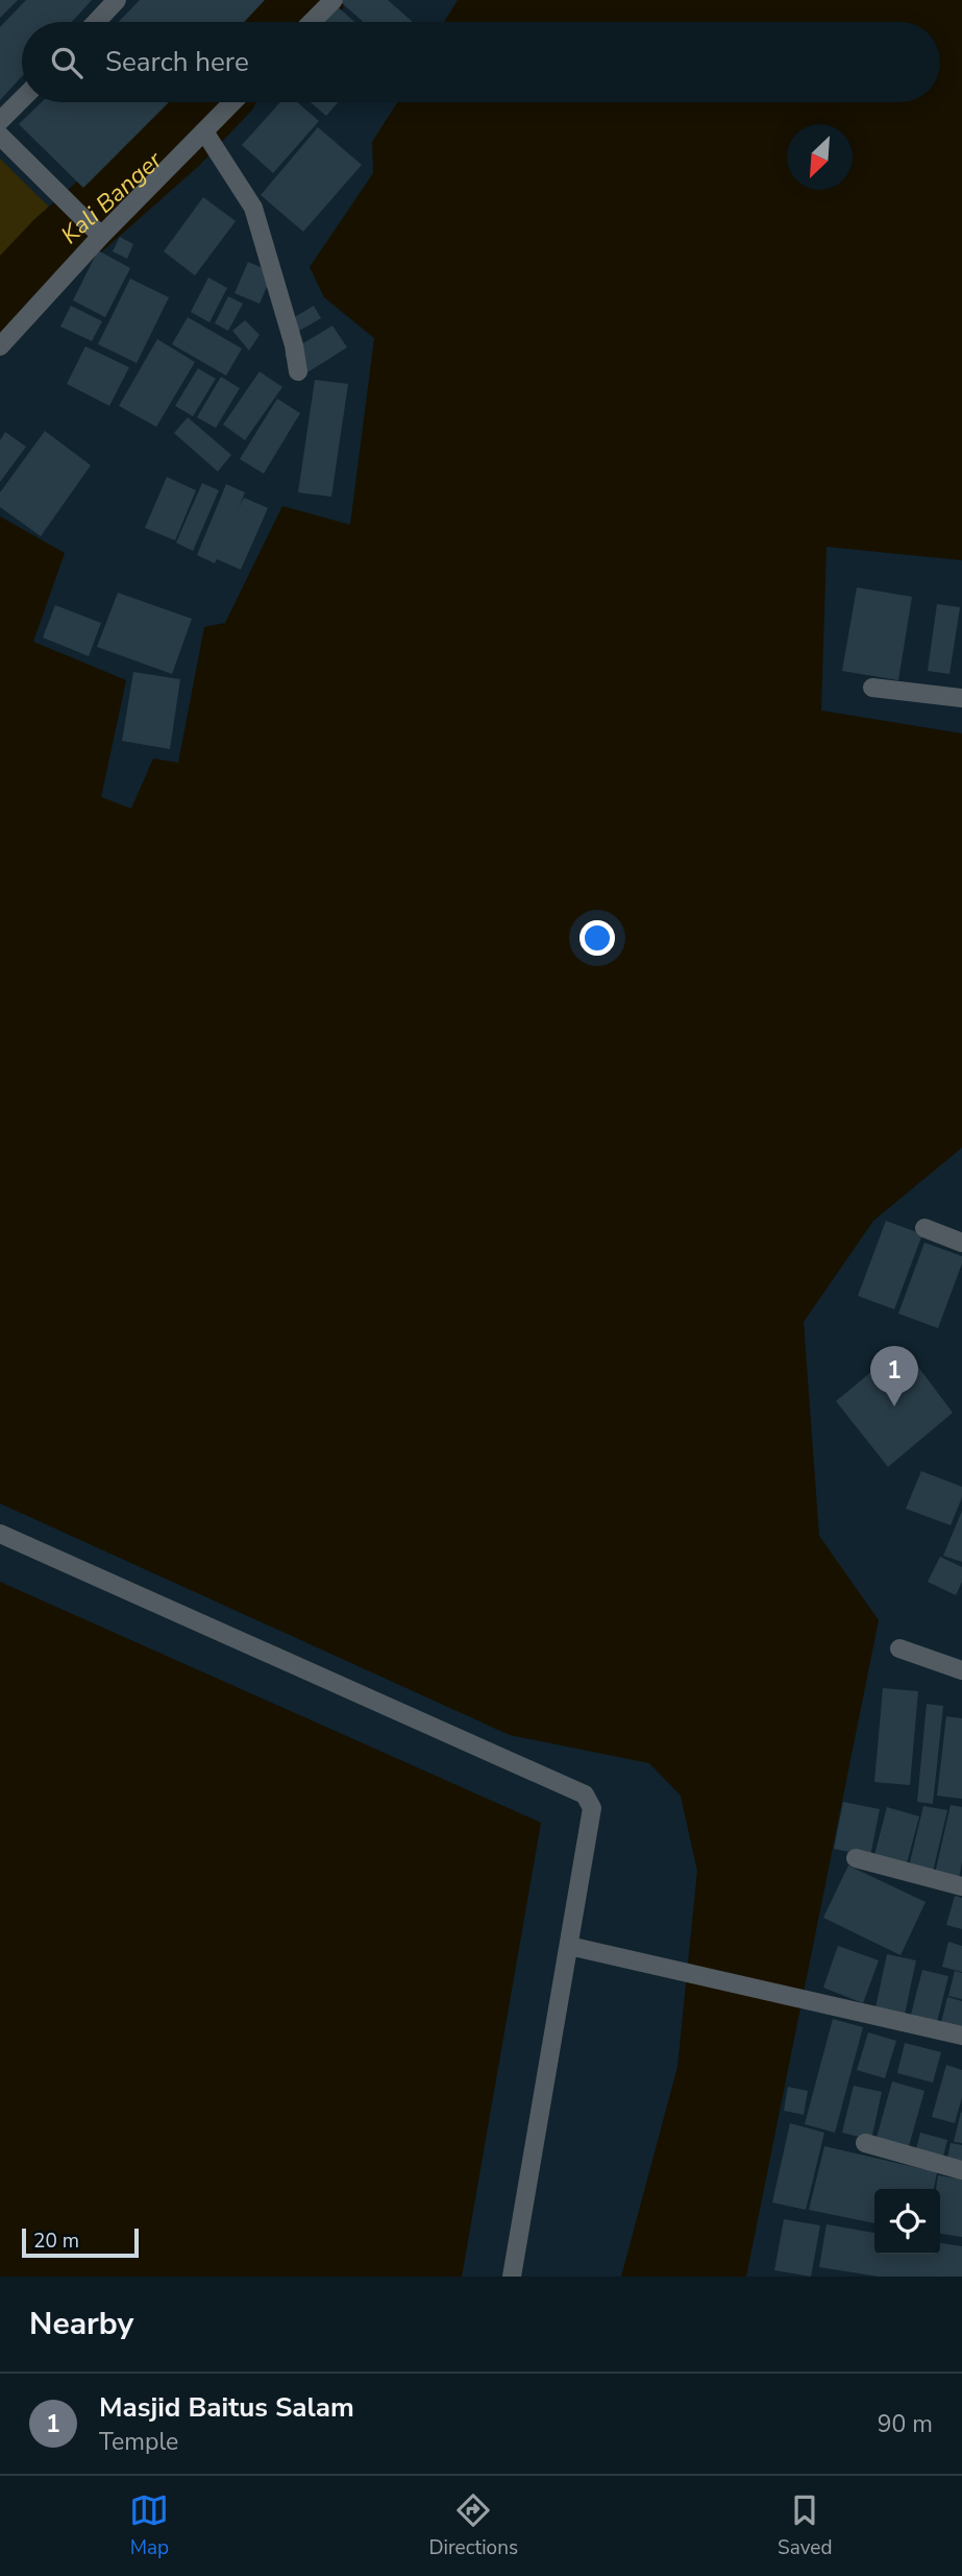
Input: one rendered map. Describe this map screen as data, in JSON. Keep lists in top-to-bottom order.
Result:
{
  "water": ["Kali Banger"],
  "scale_bar": "20 m",
  "north": "bottom left",
  "page": {
    "search": "Search here",
    "pins": "1",
    "scale": "20 m",
    "heading": "Nearby",
    "list": [
      {
        "mark": "1",
        "name": "Masjid Baitus Salam",
        "note": "Temple",
        "value": "90 m"
      }
    ],
    "nav": ["Map", "Directions", "Saved"]
  }
}
